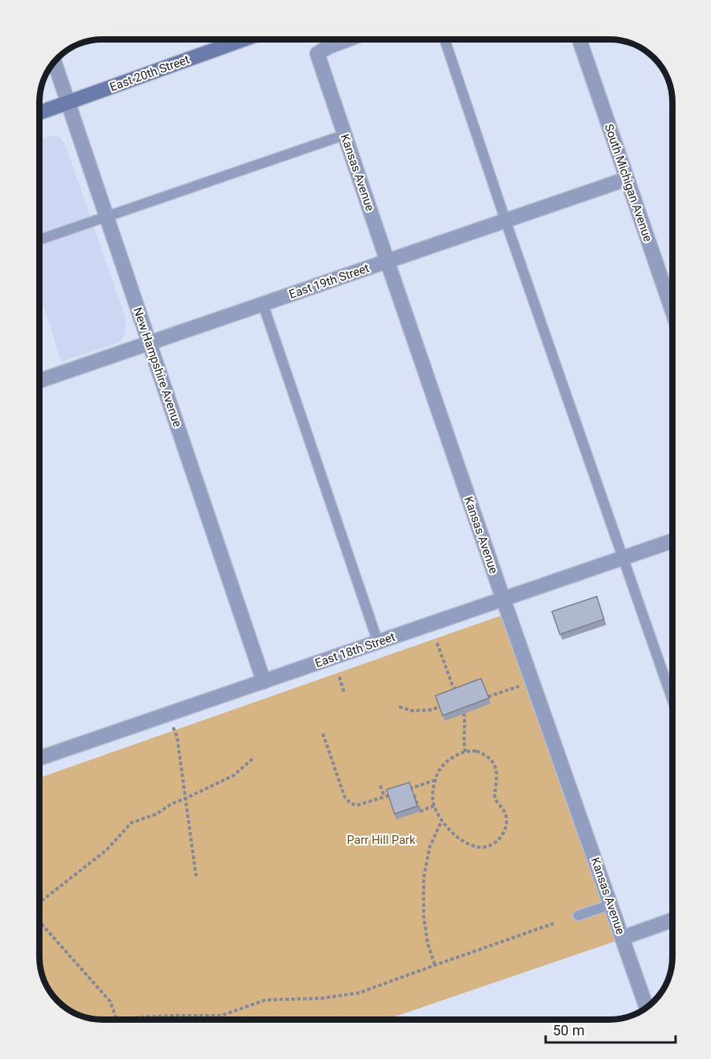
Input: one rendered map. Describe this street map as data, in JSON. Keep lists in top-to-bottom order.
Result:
{
  "streets": {
    "main road": ["East 20th Street"],
    "street": [
      "Kansas Avenue",
      "South Michigan Avenue",
      "East 19th Street",
      "New Hampshire Avenue",
      "East 18th Street"
    ]
  },
  "crossings": [
    ["East 20th Street", "New Hampshire Avenue"],
    ["Kansas Avenue", "East 19th Street"],
    ["Kansas Avenue", "East 18th Street"],
    ["South Michigan Avenue", "East 19th Street"],
    ["East 19th Street", "New Hampshire Avenue"],
    ["New Hampshire Avenue", "East 18th Street"]
  ],
  "parks": ["Parr Hill Park"],
  "scale_bar": "50 m"
}
